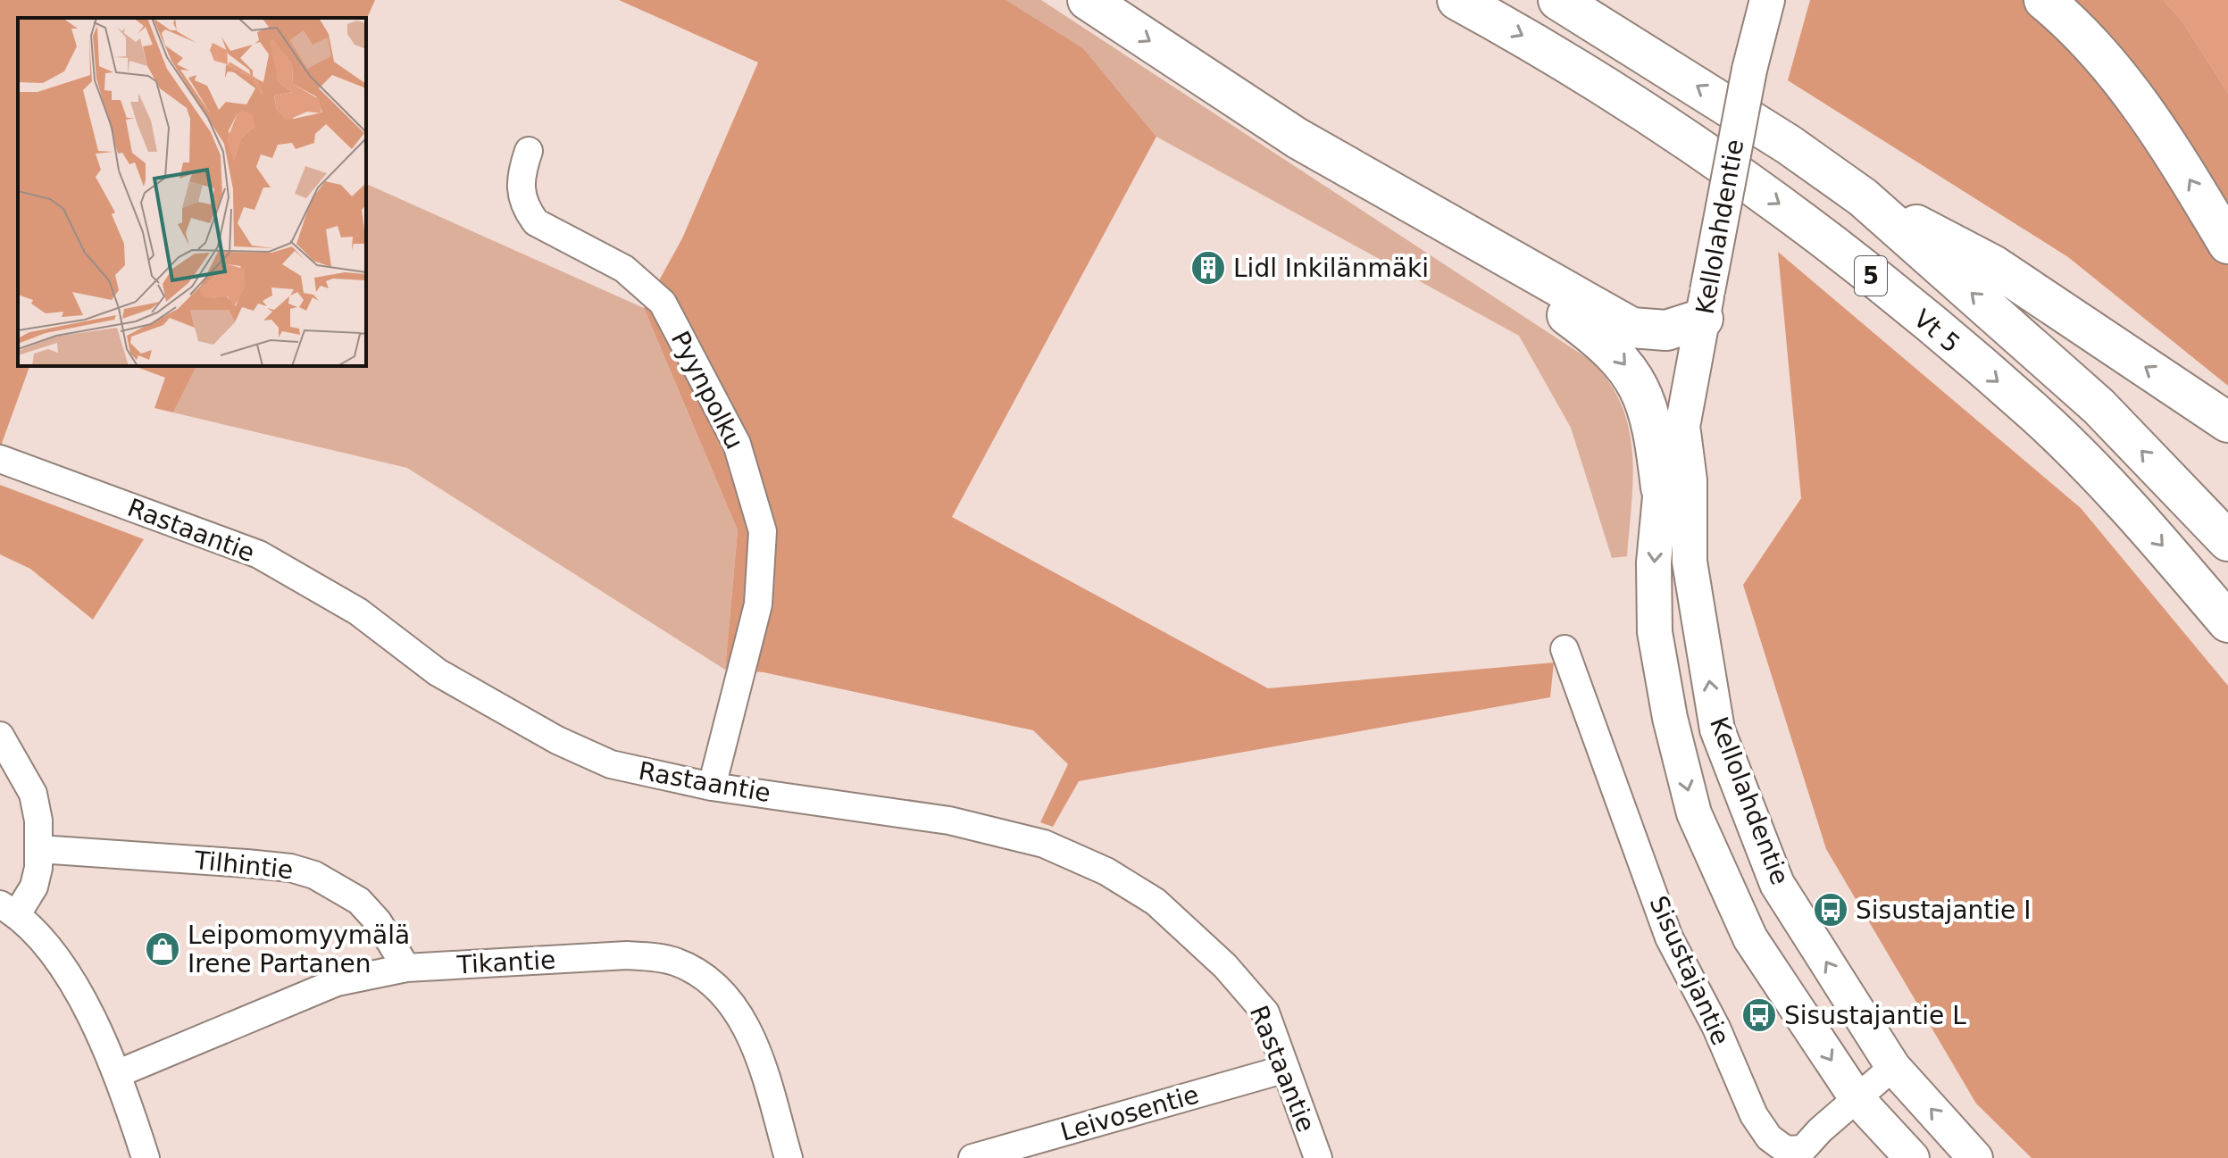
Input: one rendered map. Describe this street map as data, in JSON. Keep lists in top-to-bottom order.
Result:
{
  "streets": {
    "highway": ["5", "Vt 5"],
    "main road": ["Kellolahdentie"],
    "street": [
      "Pyynpolku",
      "Rastaantie",
      "Tilhintie",
      "Tikantie",
      "Sisustajantie",
      "Leivosentie"
    ]
  },
  "crossings": [
    ["Kellolahdentie", "Sisustajantie"],
    ["Pyynpolku", "Rastaantie"],
    ["Rastaantie", "Leivosentie"],
    ["Tilhintie", "Tikantie"]
  ],
  "places": {
    "building": ["Lidl Inkilänmäki"],
    "bus stop": ["Sisustajantie I", "Sisustajantie L"],
    "shop": ["Leipomomyymälä Irene Partanen"]
  }
}
